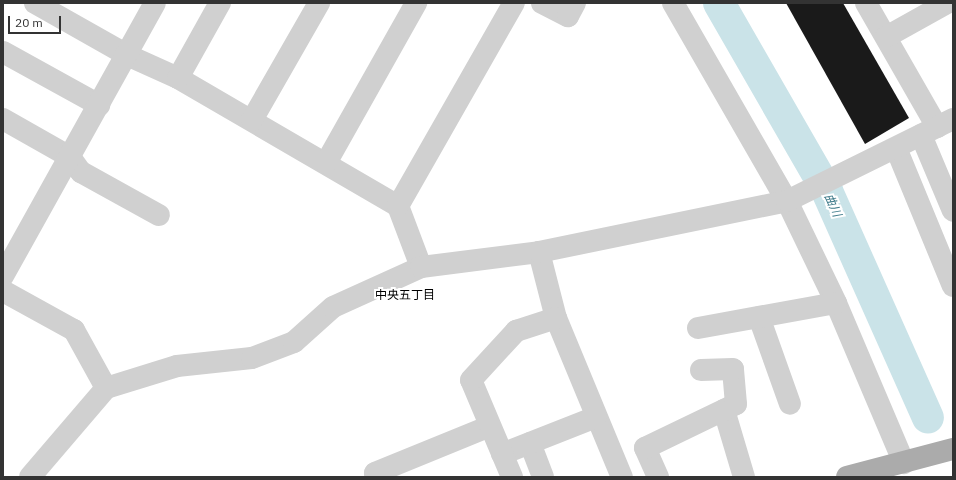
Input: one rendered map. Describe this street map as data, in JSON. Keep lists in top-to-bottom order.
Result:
{
  "districts": ["中央五丁目"],
  "water": ["曲川"],
  "scale_bar": "20 m"
}
